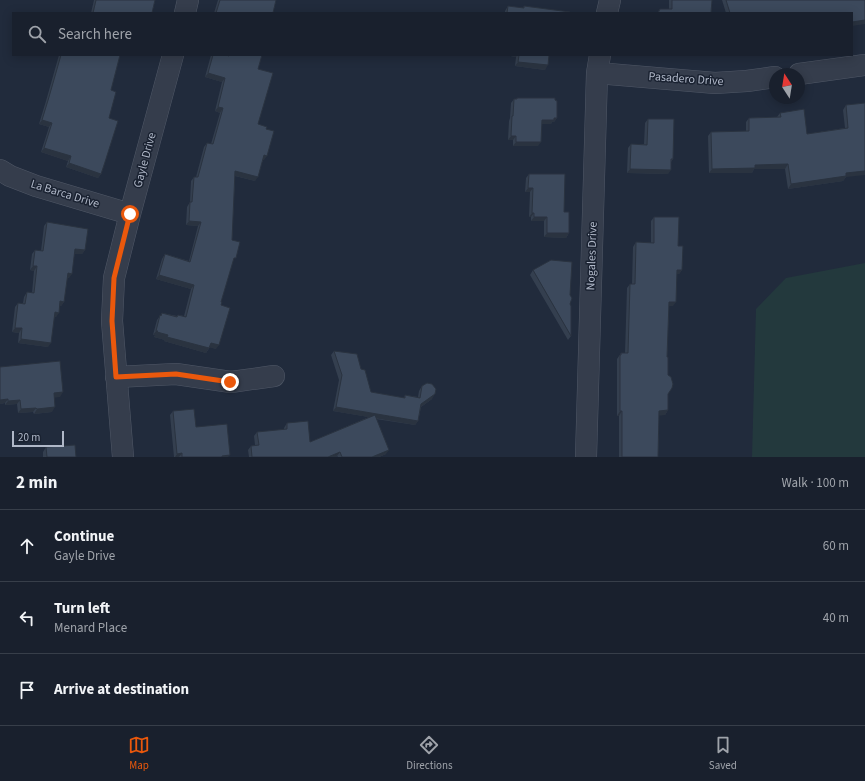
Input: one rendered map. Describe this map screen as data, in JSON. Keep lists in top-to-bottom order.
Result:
{
  "streets": {
    "street": [
      "Pasadero Drive",
      "Gayle Drive",
      "La Barca Drive",
      "Nogales Drive"
    ]
  },
  "crossings": [
    ["Pasadero Drive", "Nogales Drive"],
    ["Gayle Drive", "La Barca Drive"]
  ],
  "scale_bar": "20 m",
  "north": "top",
  "page": {
    "search": "Search here",
    "scale": "20 m",
    "heading": ["2 min", "Walk · 100 m"],
    "list": [
      ["Continue", "Gayle Drive", "60 m"],
      ["Turn left", "Menard Place", "40 m"],
      "Arrive at destination"
    ],
    "nav": ["Map", "Directions", "Saved"]
  }
}
